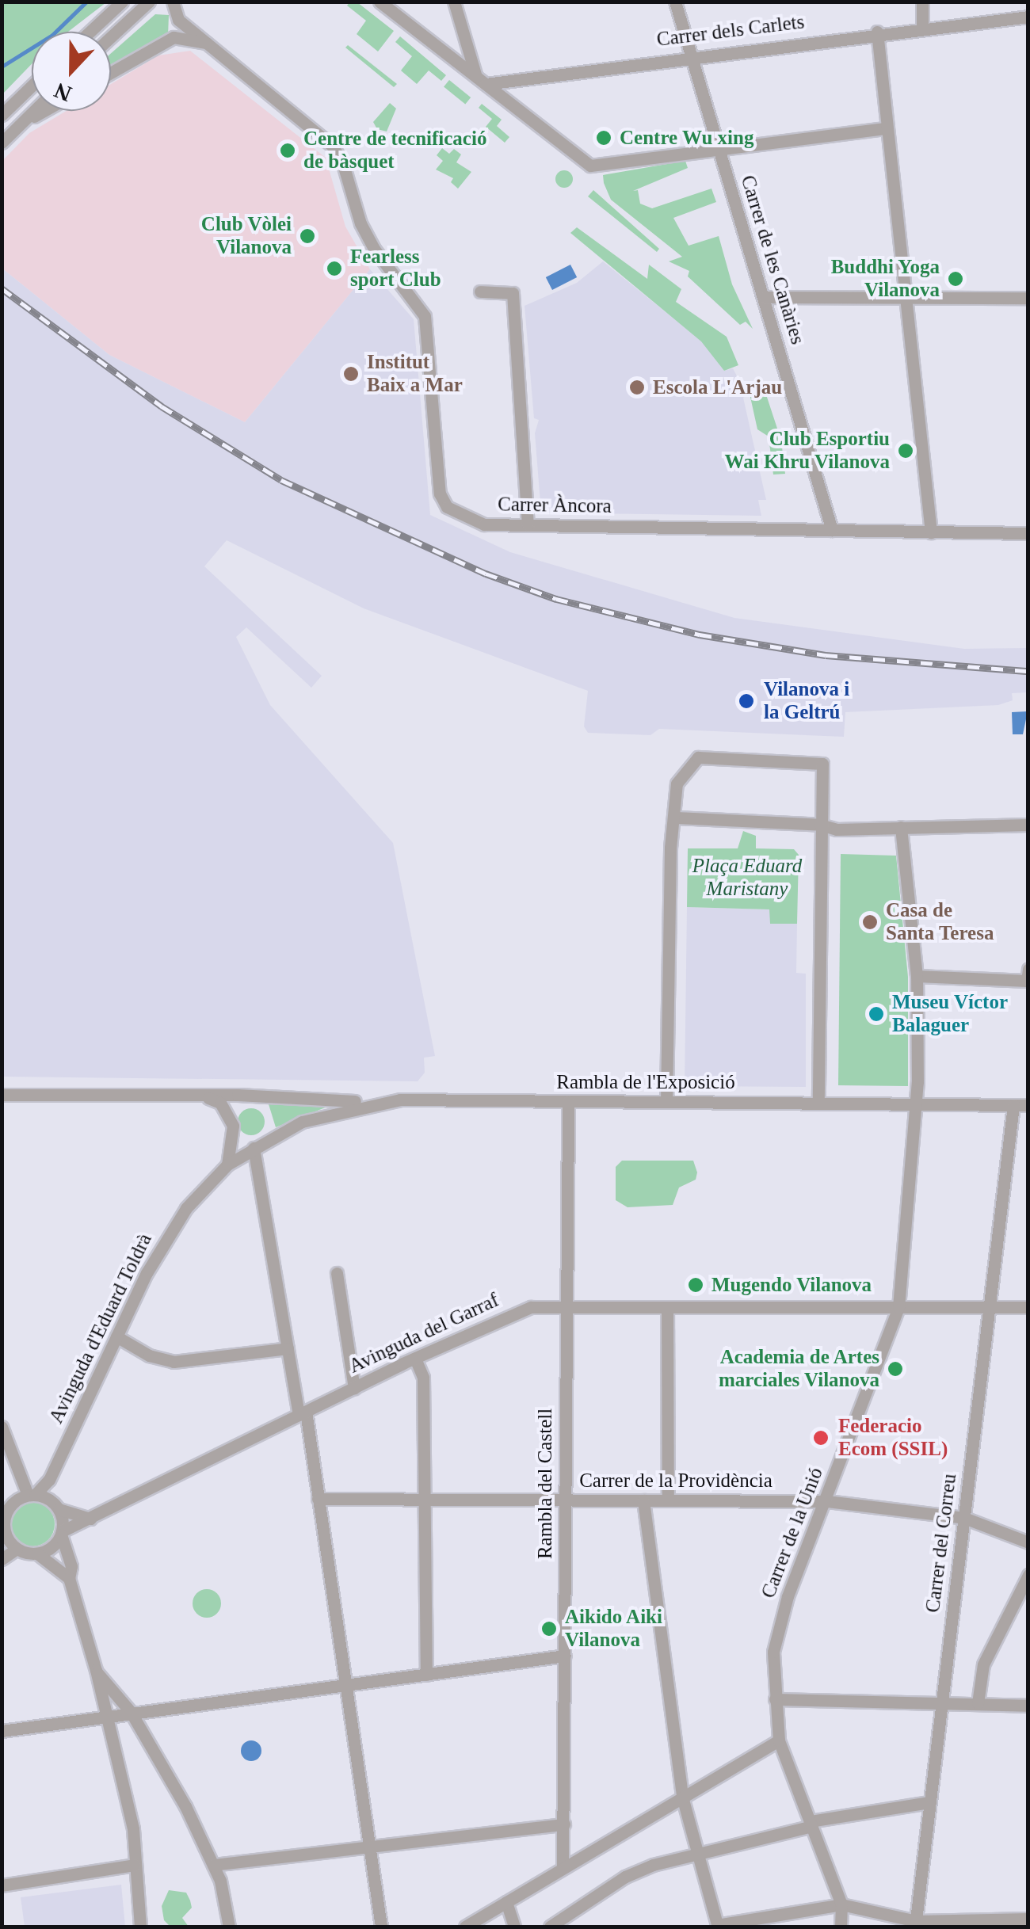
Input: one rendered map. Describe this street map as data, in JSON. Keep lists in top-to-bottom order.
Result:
{
  "streets": {
    "street": [
      "Carrer dels Carlets",
      "Carrer de les Canàries",
      "Carrer Àncora",
      "Rambla de l'Exposició",
      "Avinguda d'Eduard Toldrà",
      "Avinguda del Garraf",
      "Carrer de la Providència",
      "Rambla del Castell",
      "Carrer de la Unió",
      "Carrer del Correu"
    ]
  },
  "crossings": [
    ["Carrer dels Carlets", "Carrer de les Canàries"],
    ["Carrer de les Canàries", "Carrer Àncora"],
    ["Rambla de l'Exposició", "Avinguda d'Eduard Toldrà"],
    ["Rambla de l'Exposició", "Rambla del Castell"],
    ["Rambla de l'Exposició", "Carrer de la Unió"],
    ["Rambla de l'Exposició", "Carrer del Correu"],
    ["Avinguda d'Eduard Toldrà", "Avinguda del Garraf"],
    ["Avinguda del Garraf", "Rambla del Castell"],
    ["Avinguda del Garraf", "Carrer de la Unió"],
    ["Avinguda del Garraf", "Carrer del Correu"],
    ["Carrer de la Providència", "Rambla del Castell"],
    ["Carrer de la Providència", "Carrer de la Unió"],
    ["Carrer de la Providència", "Carrer del Correu"]
  ],
  "parks": ["Plaça Eduard Maristany"],
  "places": [
    "Centre Wu xing",
    "Centre de tecnificació de bàsquet",
    "Club Vòlei Vilanova",
    "Fearless sport Club",
    "Buddhi Yoga Vilanova",
    "Institut Baix a Mar",
    "Escola L'Arjau",
    "Club Esportiu Wai Khru Vilanova",
    "Vilanova i la Geltrú",
    "Casa de Santa Teresa",
    "Museu Víctor Balaguer",
    "Mugendo Vilanova",
    "Academia de Artes marciales Vilanova",
    "Federacio Ecom (SSIL)",
    "Aikido Aiki Vilanova"
  ],
  "north": "bottom"
}
